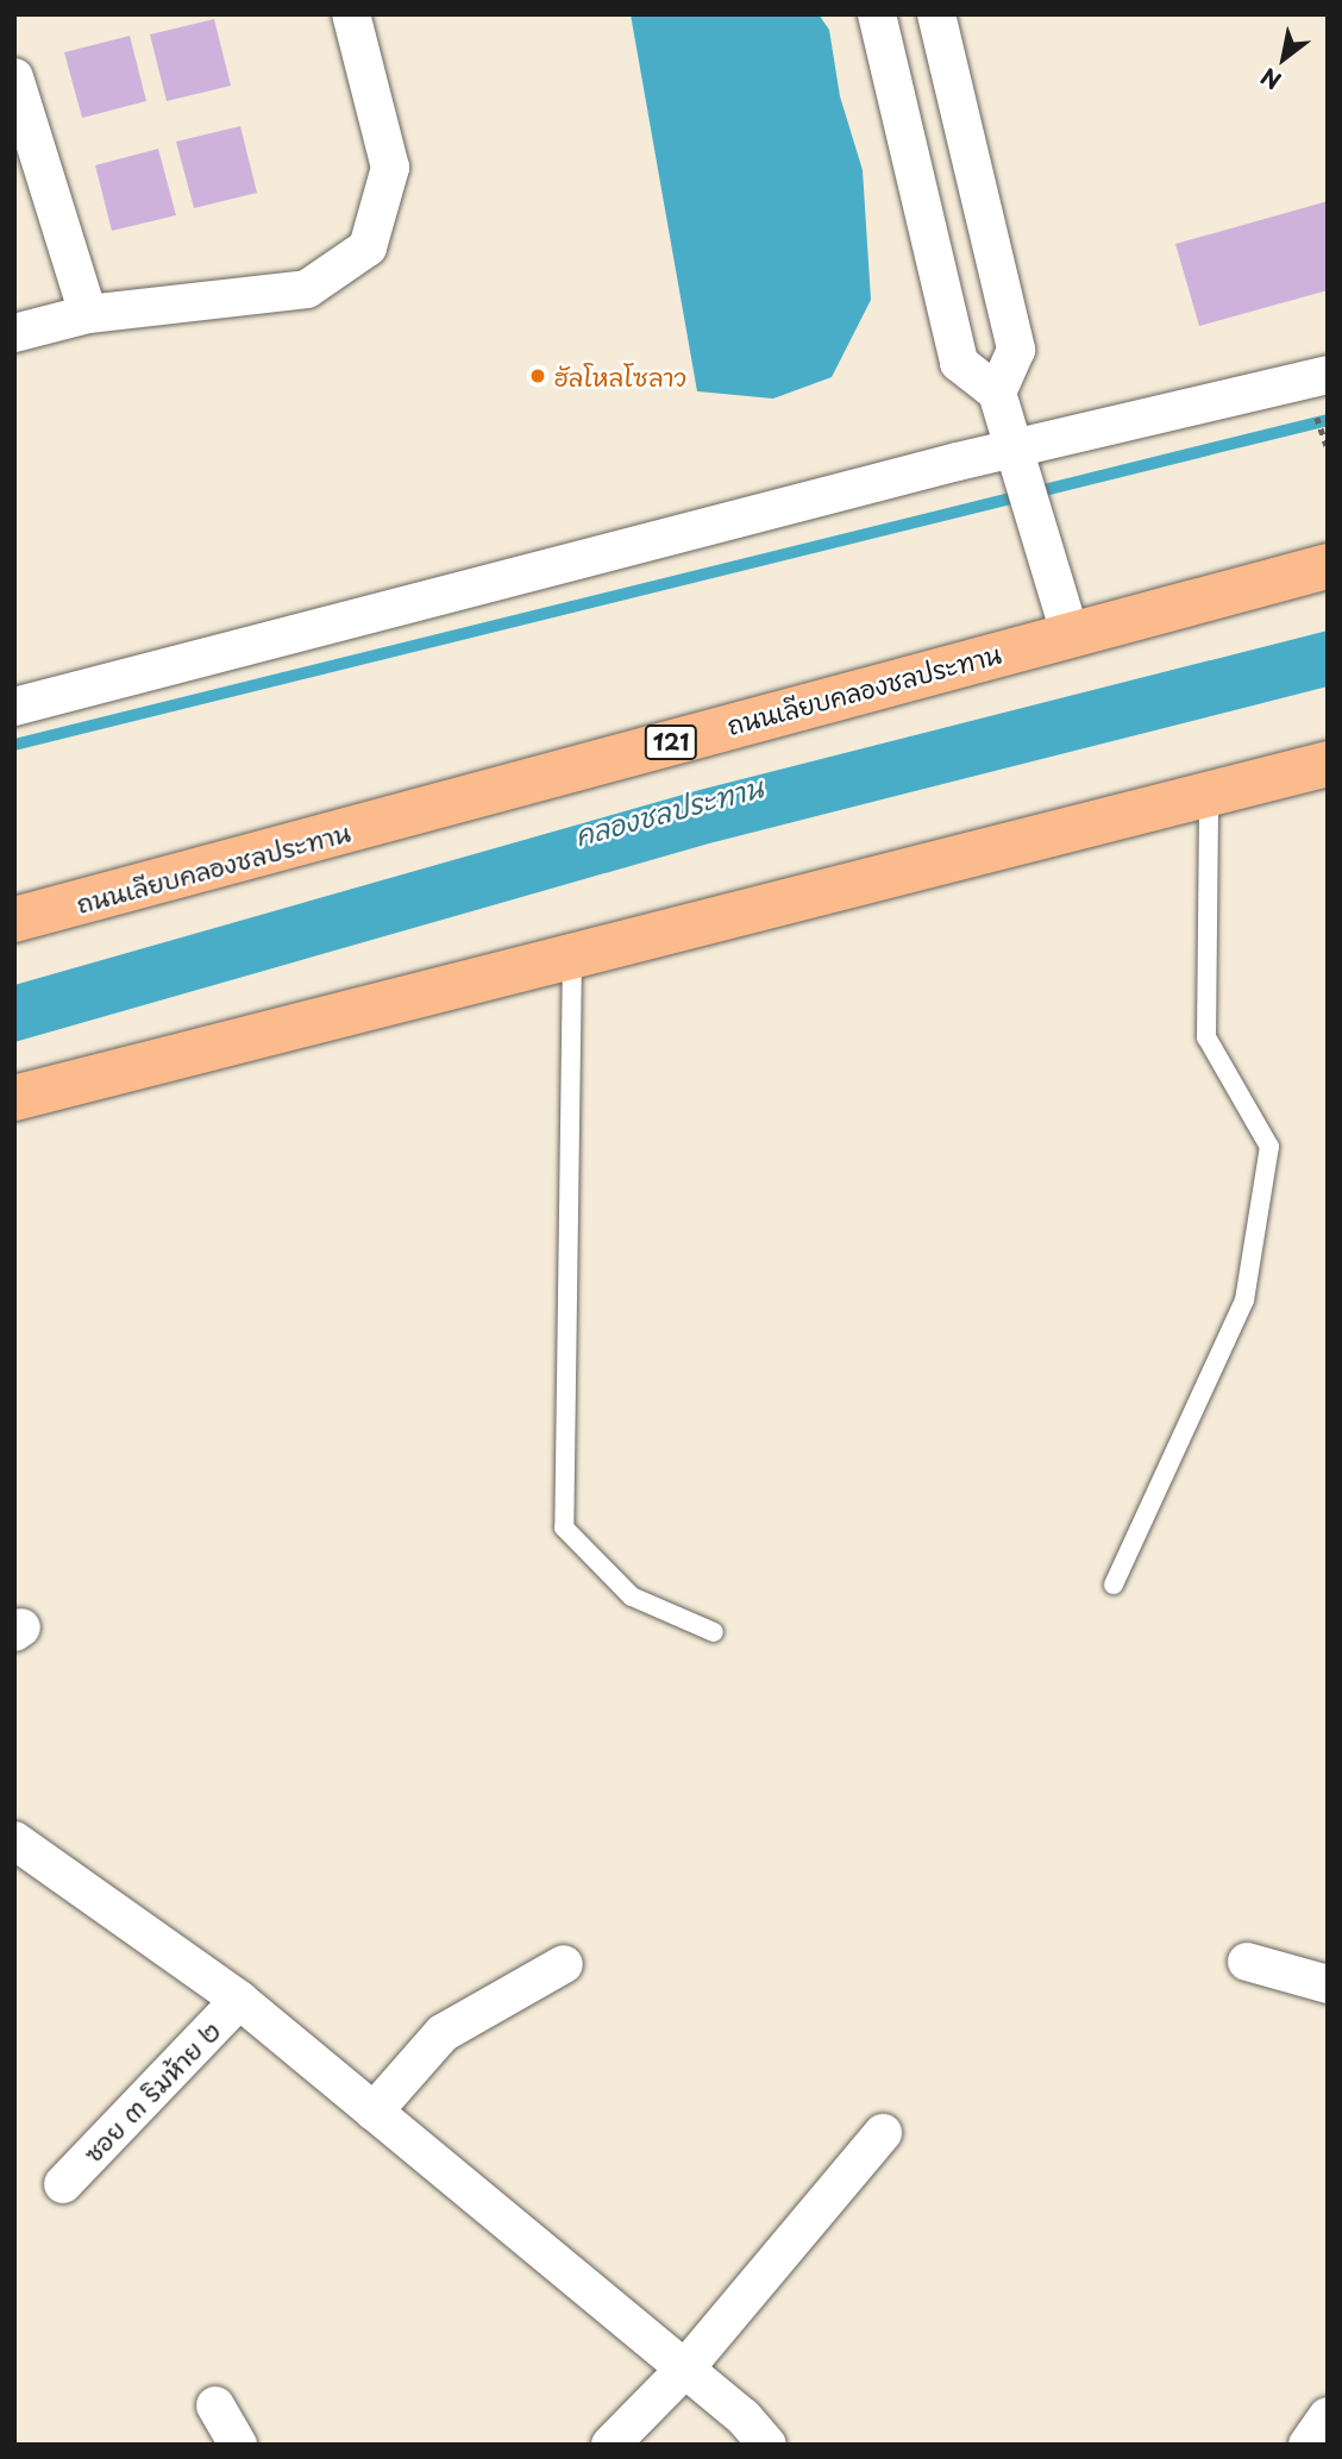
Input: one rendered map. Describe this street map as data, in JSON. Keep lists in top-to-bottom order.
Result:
{
  "streets": {
    "main road": ["ถนนเลียบคลองชลประทาน", "121"],
    "street": ["ซอย ๓ ริมห้าย ๒"]
  },
  "water": ["คลองชลประทาน"],
  "places": ["ฮัลโหลโซลาว"],
  "north": "bottom left"
}
